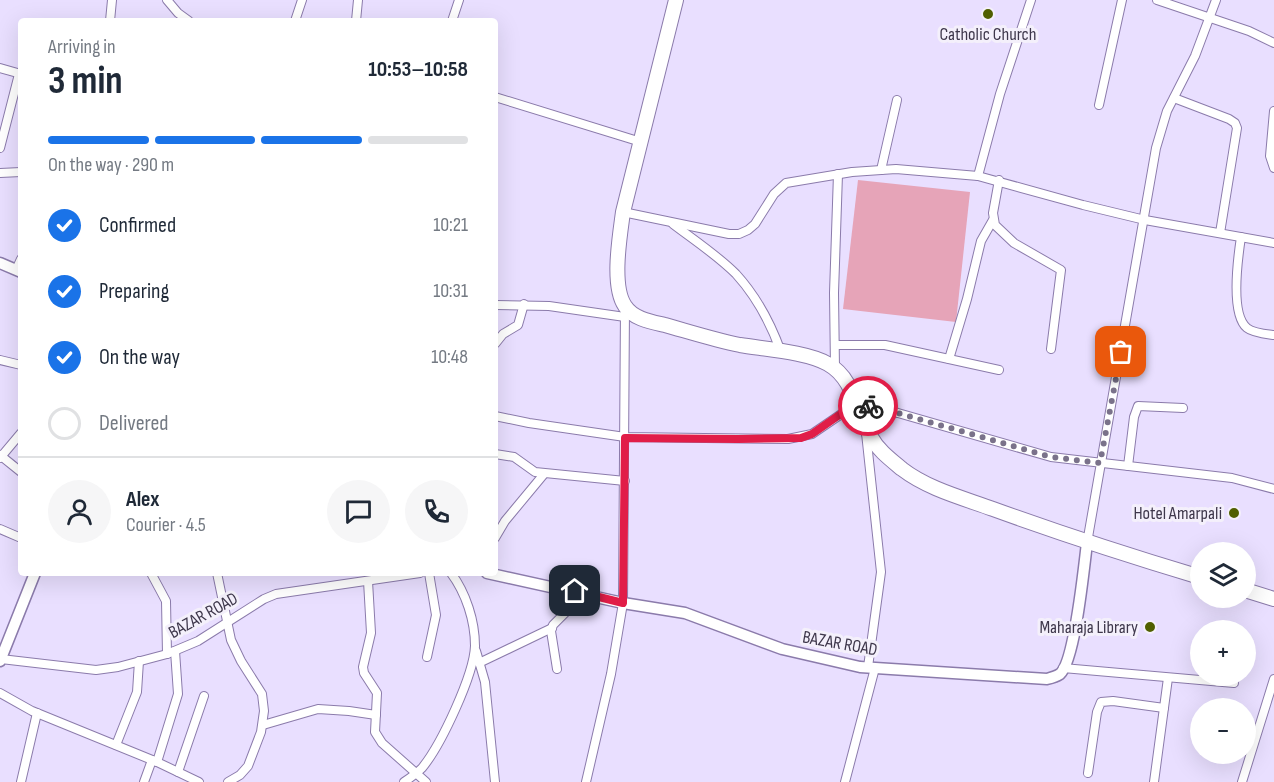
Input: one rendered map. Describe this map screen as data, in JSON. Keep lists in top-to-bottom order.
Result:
{
  "streets": {
    "street": ["BAZAR ROAD"]
  },
  "places": ["Catholic Church", "Hotel Amarpali", "Maharaja Library"],
  "page": {
    "heading": ["3 min", "Arriving in", "10:53–10:58"],
    "panel": ["Alex", "Courier · 4.5"],
    "bar": "On the way · 290 m",
    "list": [
      ["Confirmed", "10:21"],
      ["Preparing", "10:31"],
      ["On the way", "10:48"],
      "Delivered"
    ],
    "map_buttons": ["+", "−"]
  }
}
